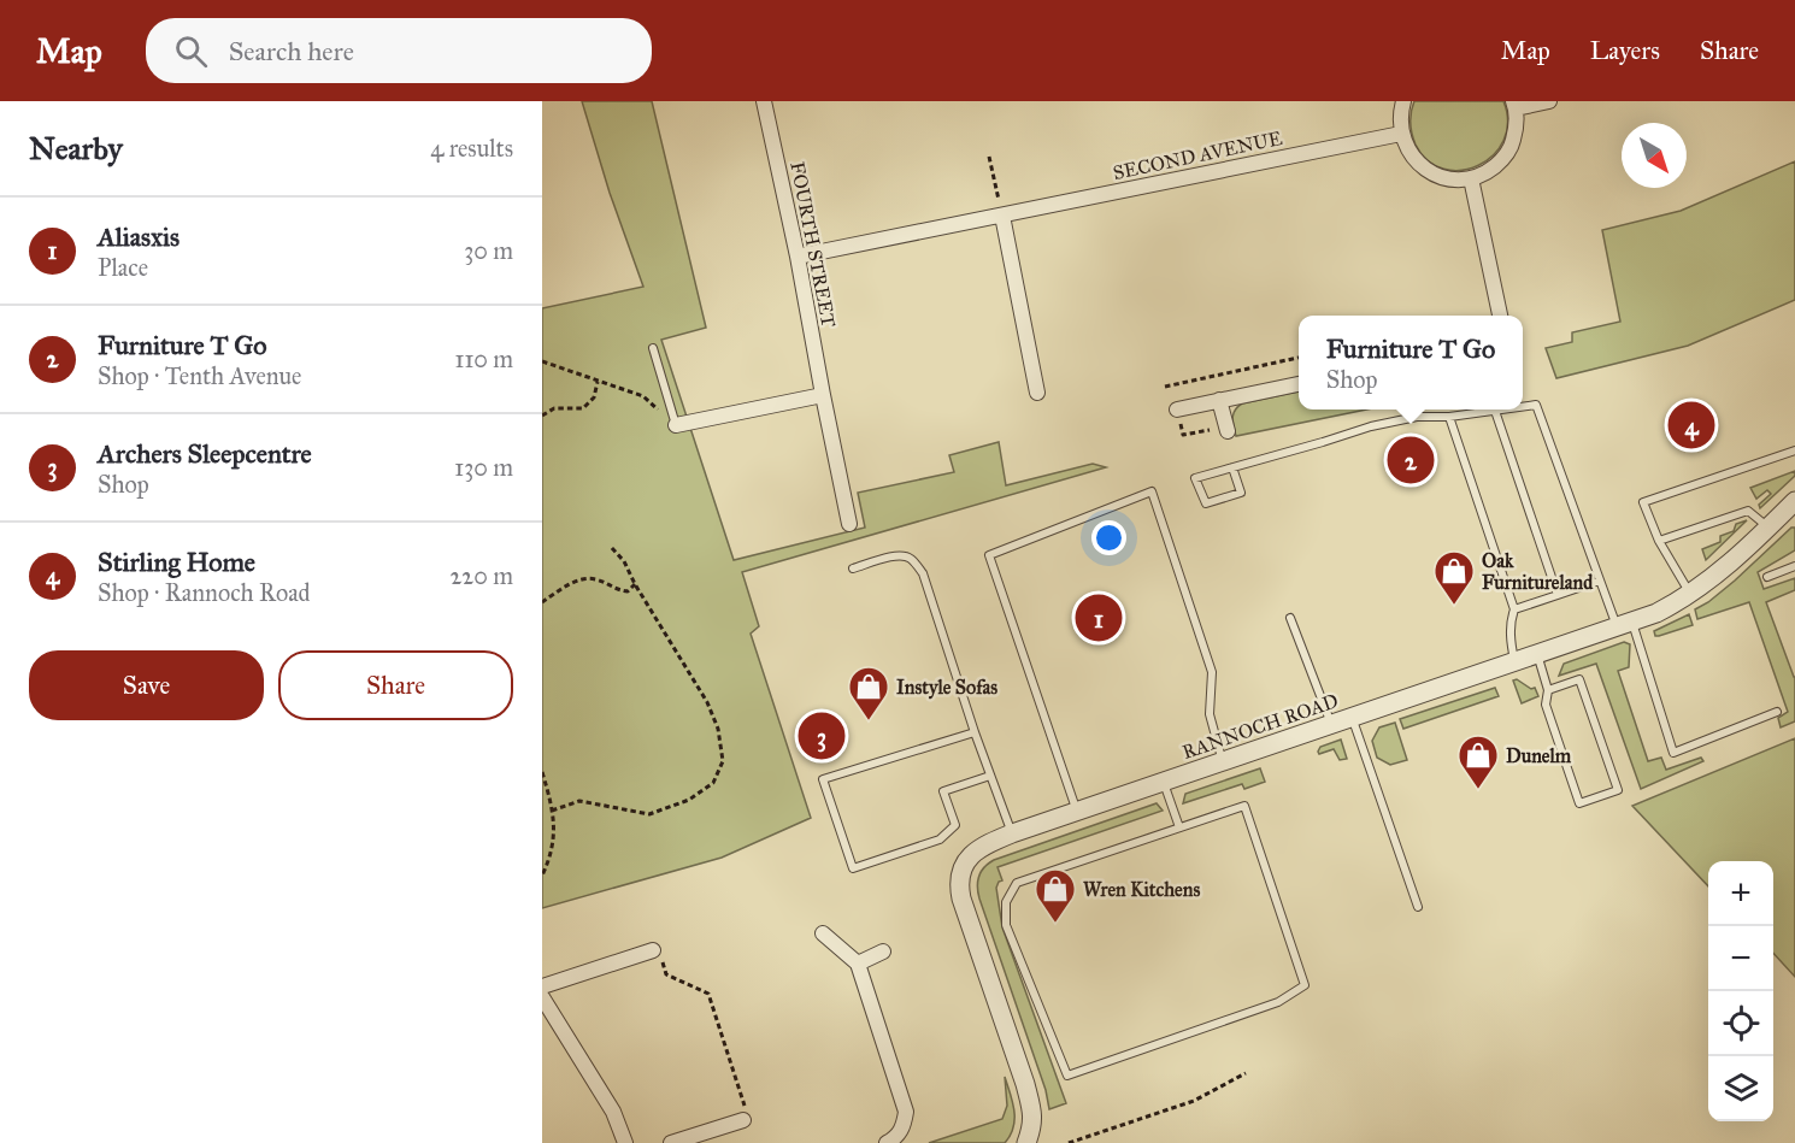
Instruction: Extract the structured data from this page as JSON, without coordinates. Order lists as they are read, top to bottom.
{
  "streets": {
    "street": ["SECOND AVENUE", "FOURTH STREET", "RANNOCH ROAD"]
  },
  "crossings": [
    ["SECOND AVENUE", "FOURTH STREET"]
  ],
  "places": {
    "shop": [
      "Oak Furnitureland",
      "Instyle Sofas",
      "Dunelm",
      "Wren Kitchens"
    ]
  },
  "north": "bottom right",
  "page": {
    "header": "Map",
    "search": "Search here",
    "nav": ["Map", "Layers", "Share"],
    "heading": ["Nearby", "4 results"],
    "list": [
      {
        "mark": "1",
        "name": "Aliasxis",
        "note": "Place",
        "value": "30 m"
      },
      {
        "mark": "2",
        "name": "Furniture T Go",
        "note": "Shop · Tenth Avenue",
        "value": "110 m"
      },
      {
        "mark": "3",
        "name": "Archers Sleepcentre",
        "note": "Shop",
        "value": "130 m"
      },
      {
        "mark": "4",
        "name": "Stirling Home",
        "note": "Shop · Rannoch Road",
        "value": "220 m"
      }
    ],
    "popup": ["Furniture T Go", "Shop"],
    "pins": [
      "4",
      "2",
      "1",
      "3"
    ],
    "buttons": ["Save", "Share"],
    "map_buttons": ["+", "−"]
  }
}
